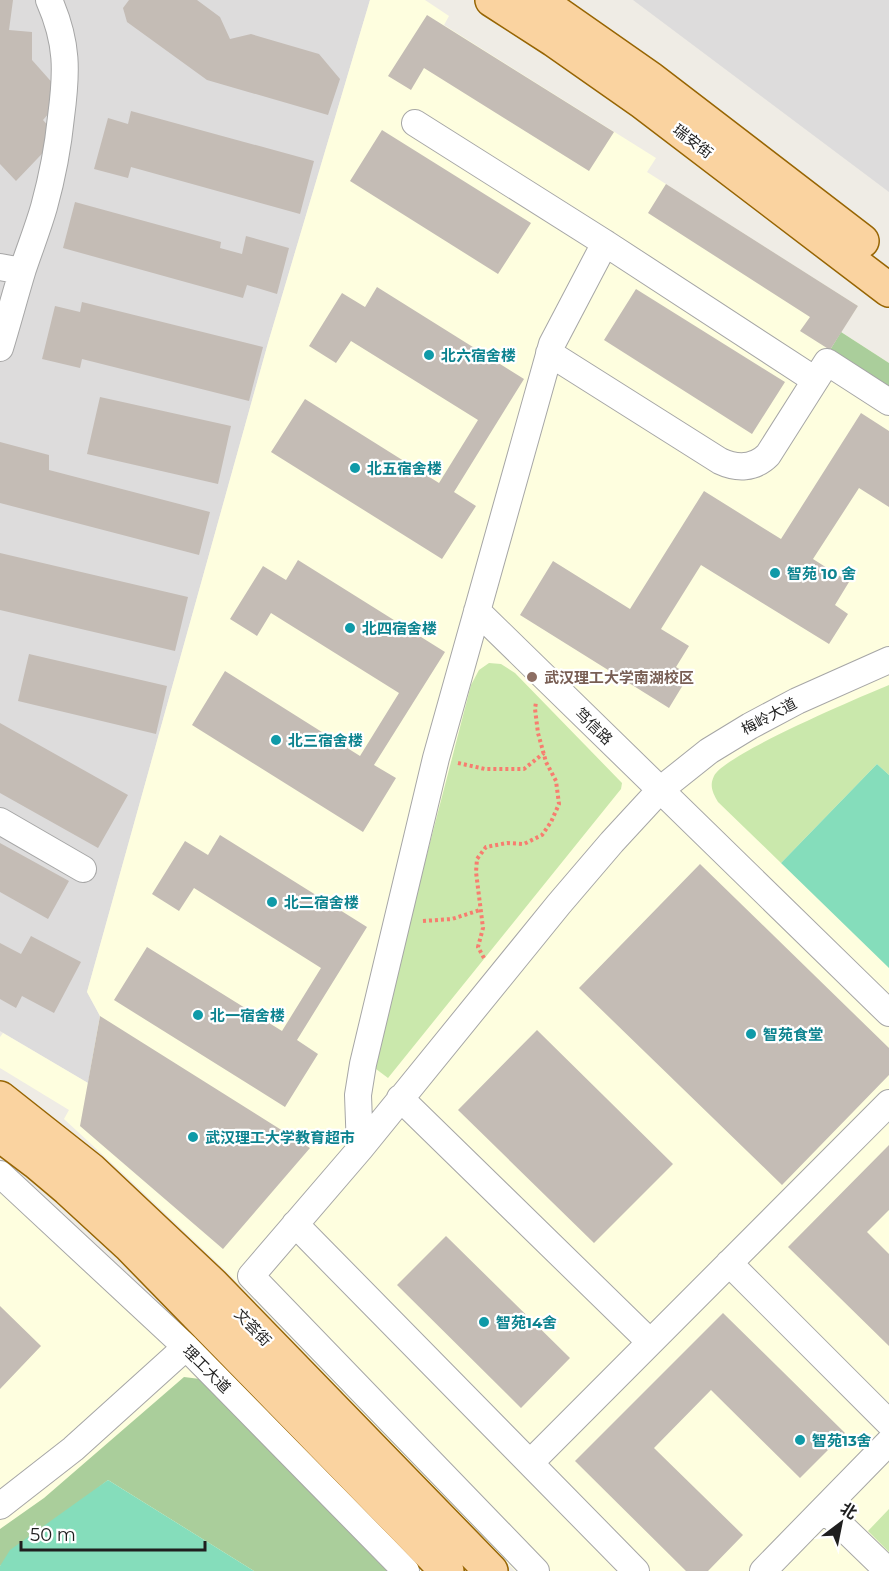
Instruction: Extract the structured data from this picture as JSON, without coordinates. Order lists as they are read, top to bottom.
{
  "streets": {
    "main road": ["瑞安街", "文荟街"],
    "street": ["梅岭大道", "笃信路", "理工大道"]
  },
  "crossings": [
    ["梅岭大道", "笃信路"]
  ],
  "places": [
    "北六宿舍楼",
    "北五宿舍楼",
    "智苑 10 舍",
    "北四宿舍楼",
    "武汉理工大学南湖校区",
    "北三宿舍楼",
    "北二宿舍楼",
    "北一宿舍楼",
    "智苑食堂",
    "武汉理工大学教育超市",
    "智苑14舍",
    "智苑13舍"
  ],
  "scale_bar": "50 m",
  "north": "top right"
}
